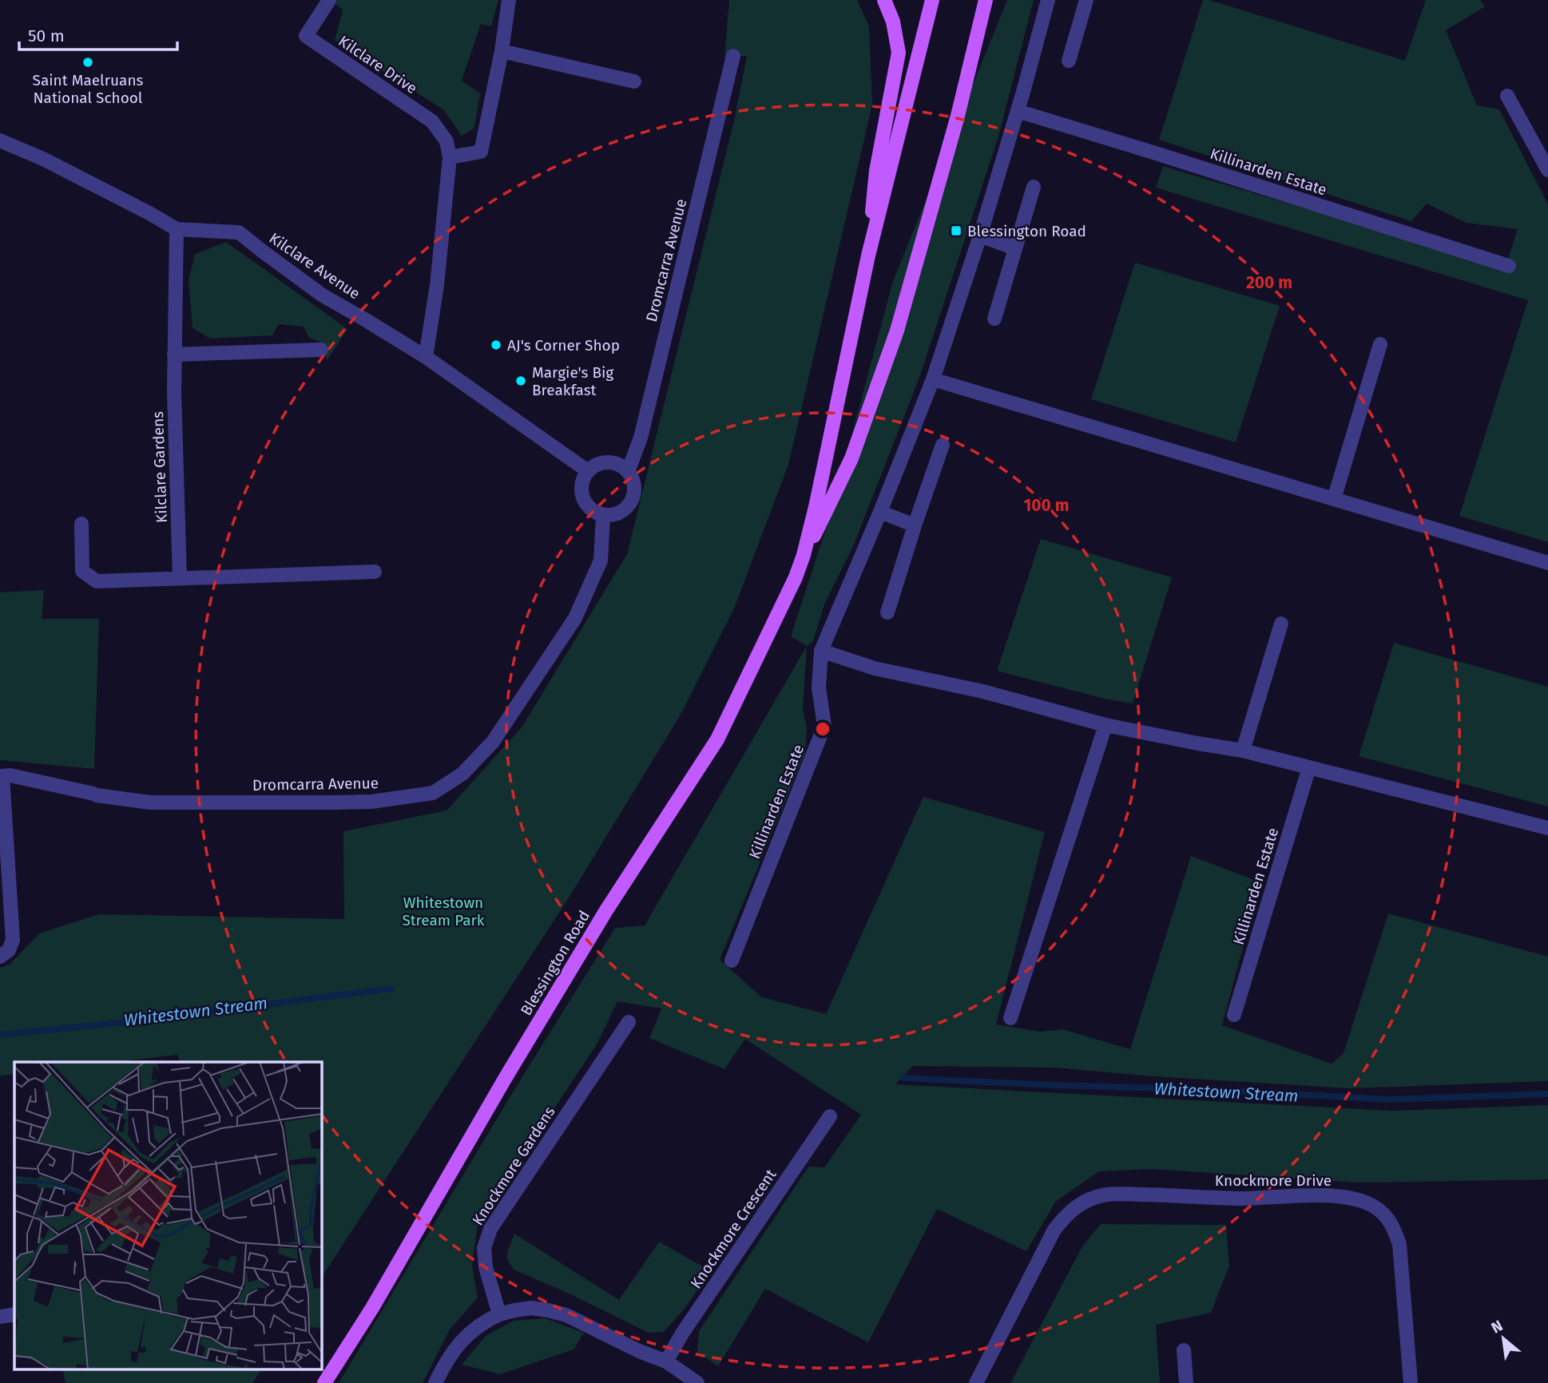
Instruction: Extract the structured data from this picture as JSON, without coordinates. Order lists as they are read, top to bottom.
{
  "streets": {
    "main road": ["Blessington Road"],
    "street": [
      "Kilclare Drive",
      "Killinarden Estate",
      "Dromcarra Avenue",
      "Kilclare Avenue",
      "Kilclare Gardens",
      "Knockmore Gardens",
      "Knockmore Drive",
      "Knockmore Crescent"
    ]
  },
  "crossings": [
    ["Kilclare Drive", "Kilclare Avenue"],
    ["Dromcarra Avenue", "Kilclare Avenue"],
    ["Kilclare Avenue", "Kilclare Gardens"]
  ],
  "water": ["Whitestown Stream"],
  "parks": ["Whitestown Stream Park"],
  "places": {
    "other": ["Saint Maelruans National School", "AJ's Corner Shop", "Margie's Big Breakfast"],
    "transit": ["Blessington Road"]
  },
  "scale_bar": "50 m",
  "north": "top left",
  "rings": ["200 m", "100 m"]
}
